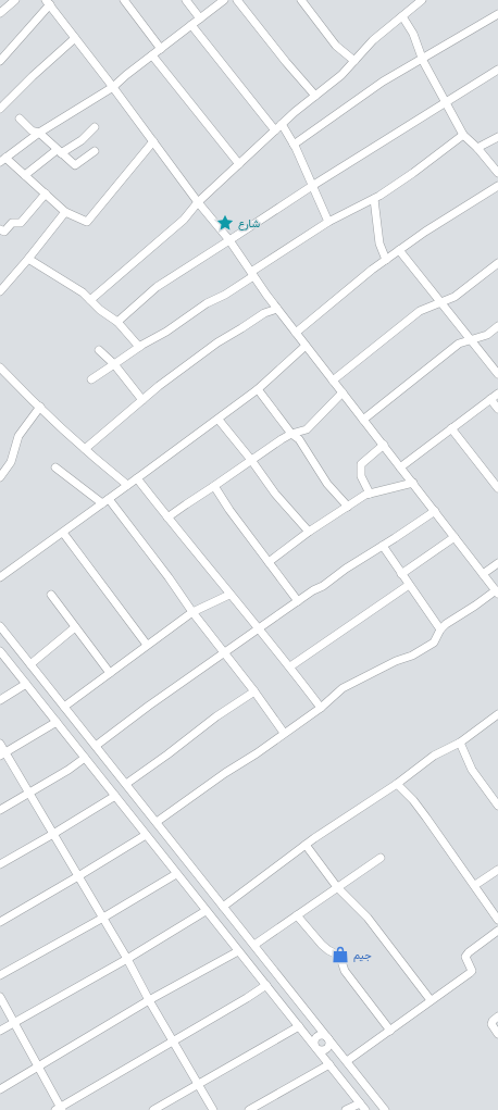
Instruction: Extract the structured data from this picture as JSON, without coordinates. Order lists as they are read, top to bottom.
{
  "places": {
    "place": ["شارع"],
    "shop": ["جيم"]
  }
}
